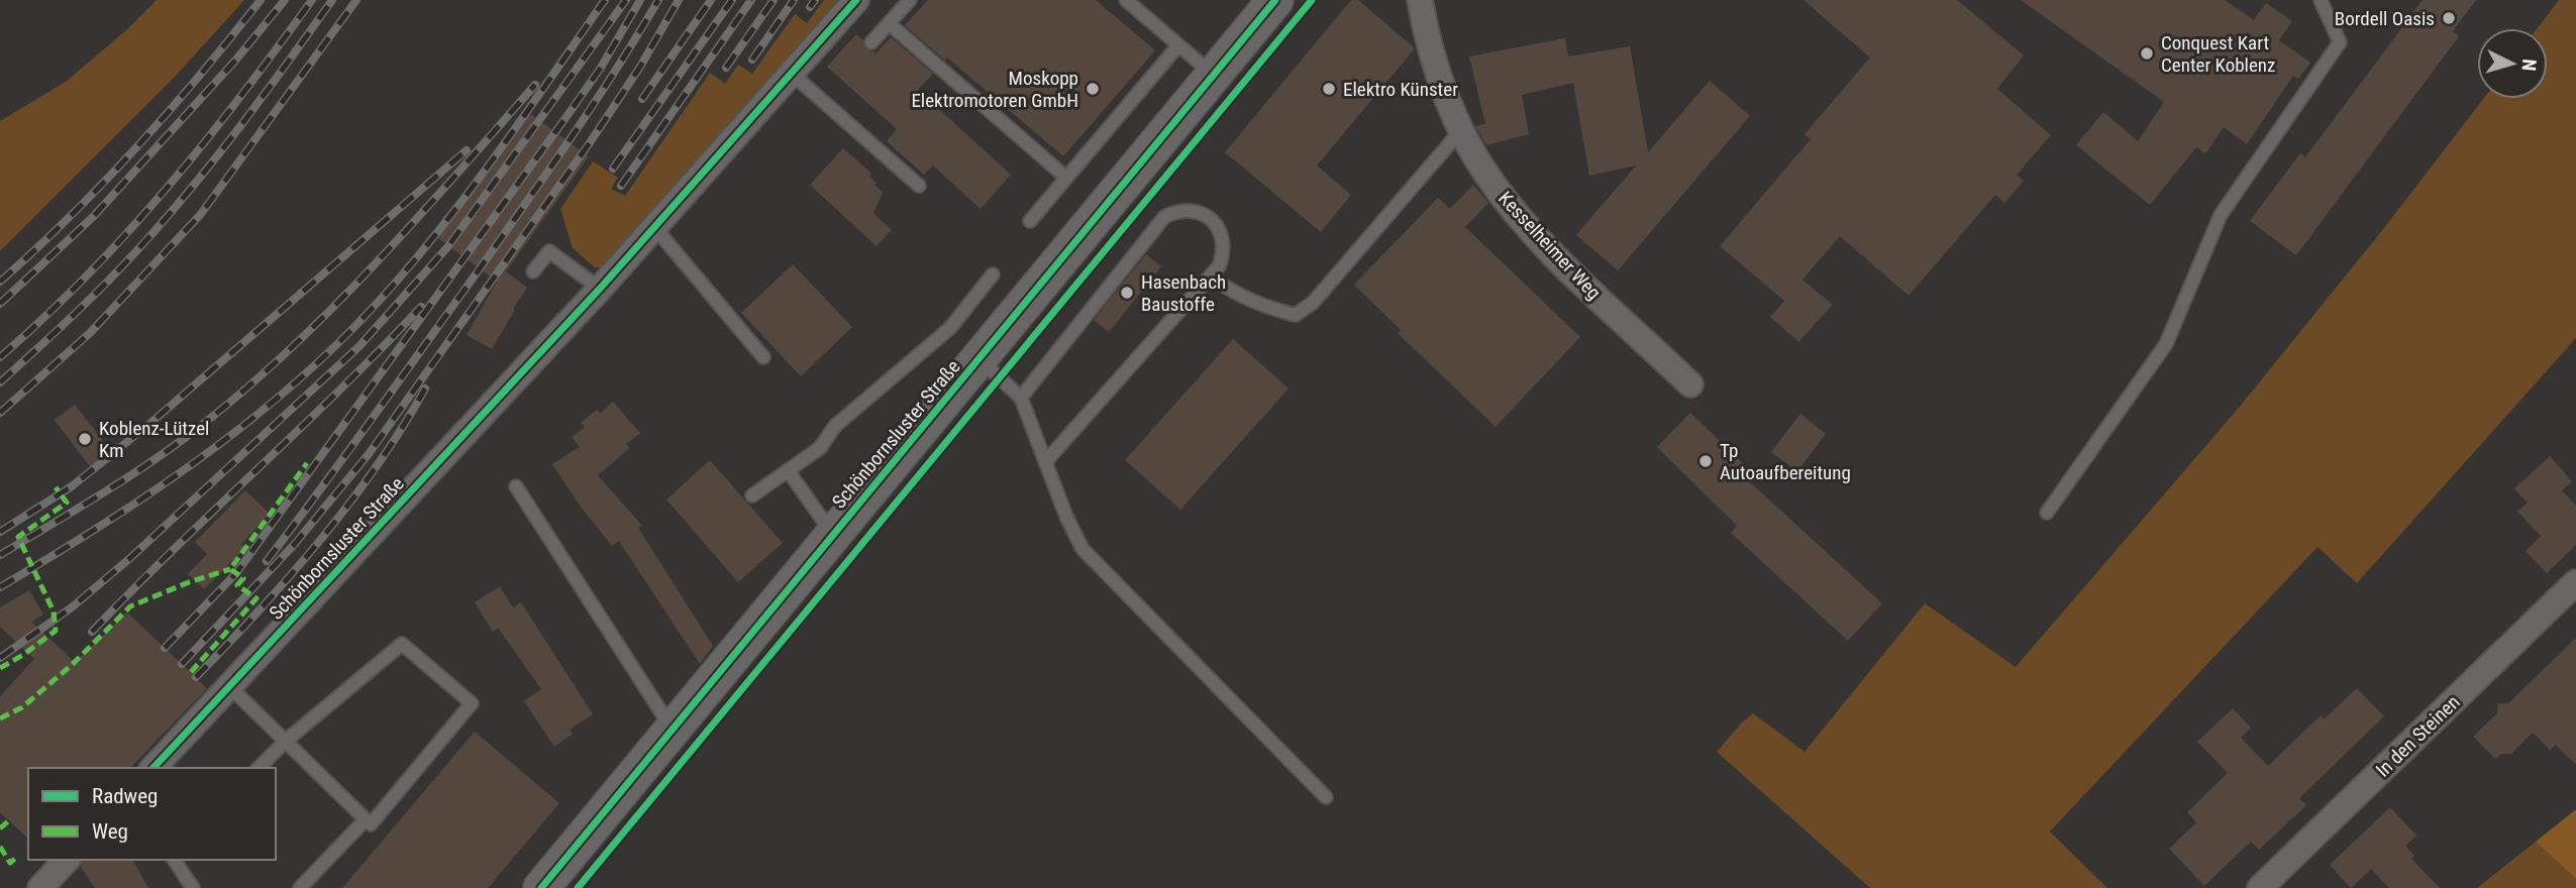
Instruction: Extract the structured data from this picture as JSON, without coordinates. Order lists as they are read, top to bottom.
{
  "streets": {
    "street": ["Kesselheimer Weg", "Schönbornsluster Straße", "In den Steinen"]
  },
  "places": [
    "Bordell Oasis",
    "Conquest Kart Center Koblenz",
    "Moskopp Elektromotoren GmbH",
    "Elektro Künster",
    "Hasenbach Baustoffe",
    "Koblenz-Lützel Km",
    "Tp Autoaufbereitung"
  ],
  "legend": ["Radweg", "Weg"],
  "north": "right"
}
